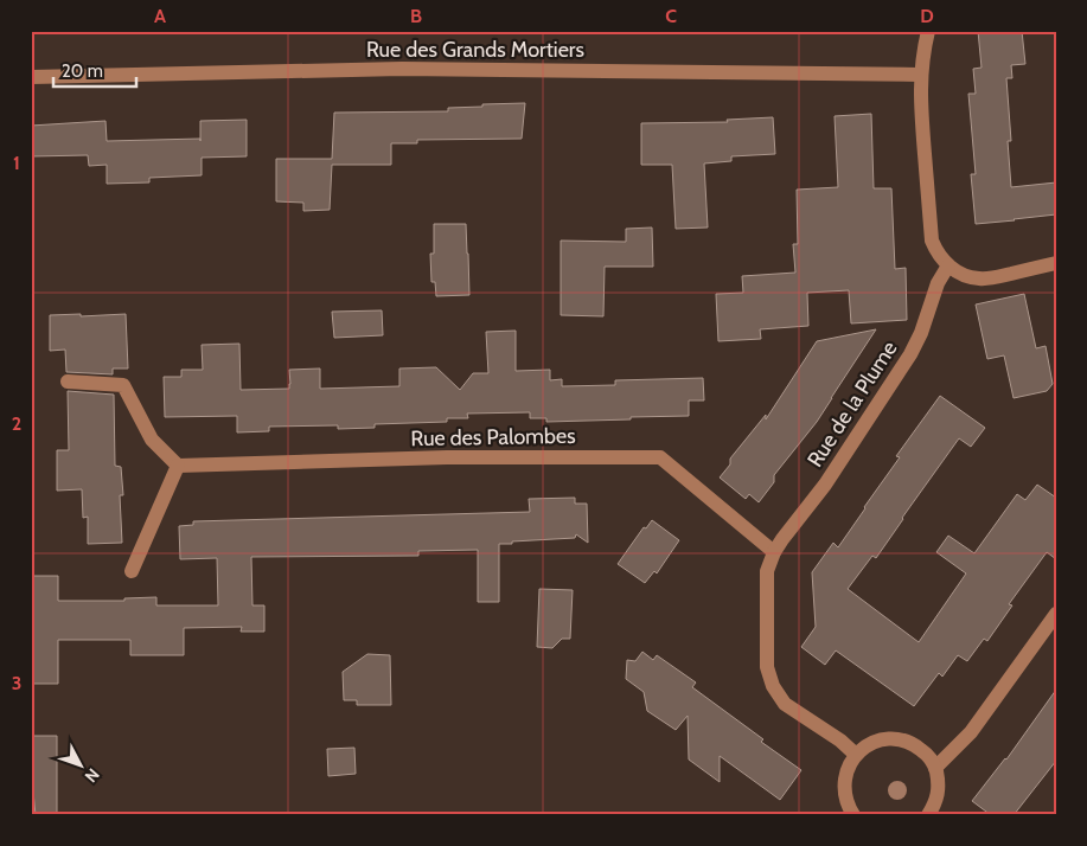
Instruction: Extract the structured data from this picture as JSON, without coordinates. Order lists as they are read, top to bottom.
{
  "streets": {
    "street": ["Rue des Grands Mortiers", "Rue de la Plume", "Rue des Palombes"]
  },
  "crossings": [
    ["Rue de la Plume", "Rue des Palombes"]
  ],
  "scale_bar": "20 m",
  "north": "bottom right",
  "grid": {
    "columns": [
      "A",
      "B",
      "C",
      "D"
    ],
    "rows": ["1", "2", "3"]
  }
}
